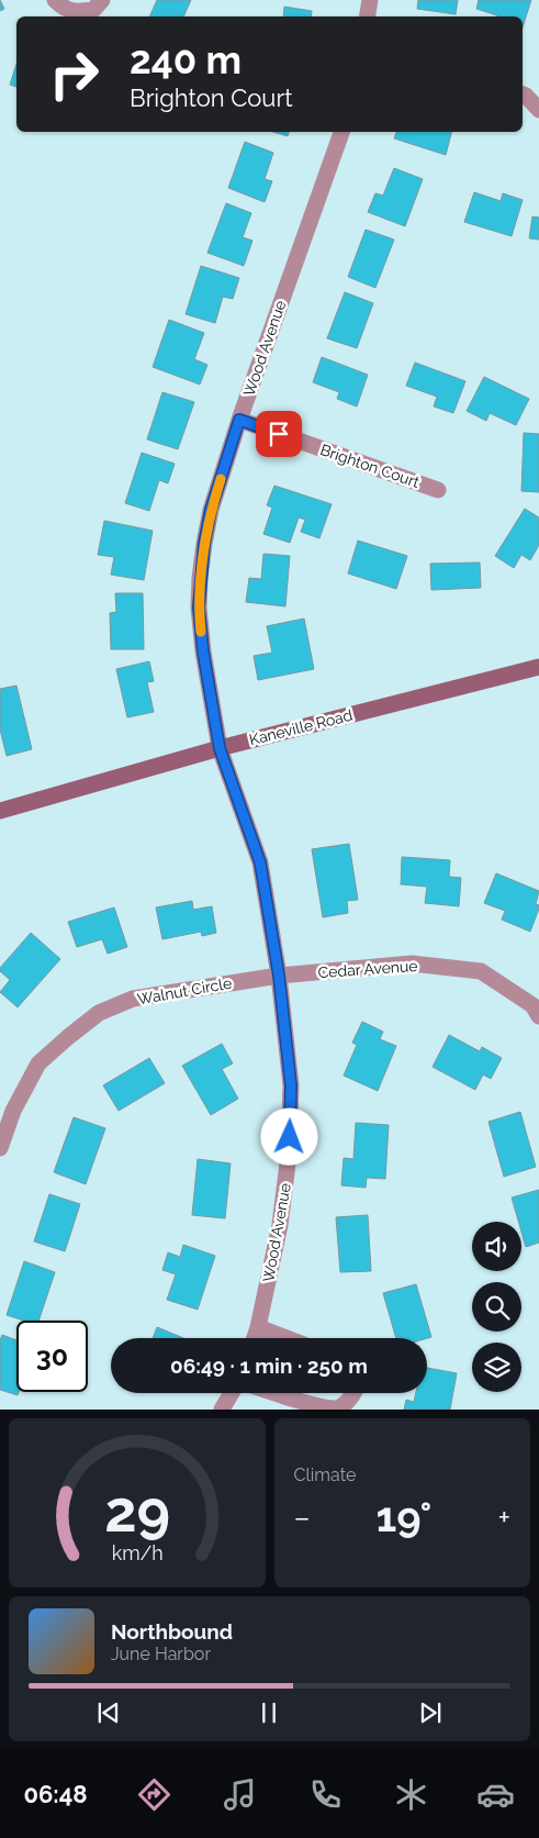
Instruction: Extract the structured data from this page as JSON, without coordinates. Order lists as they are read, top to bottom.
{
  "streets": {
    "main road": ["Kaneville Road"],
    "street": [
      "Wood Avenue",
      "Brighton Court",
      "Cedar Avenue",
      "Walnut Circle"
    ]
  },
  "crossings": [
    ["Wood Avenue", "Brighton Court"],
    ["Wood Avenue", "Kaneville Road"],
    ["Wood Avenue", "Cedar Avenue"],
    ["Wood Avenue", "Walnut Circle"],
    ["Cedar Avenue", "Walnut Circle"]
  ],
  "page": {
    "turn": ["240 m", "Brighton Court"],
    "limit": "30",
    "trip": "06:49 · 1 min · 250 m",
    "tile": "Climate",
    "heat": ["−", "19°", "+"],
    "song": ["Northbound", "June Harbor"],
    "tabs": "06:48",
    "gauge": ["29", "km/h"]
  }
}
